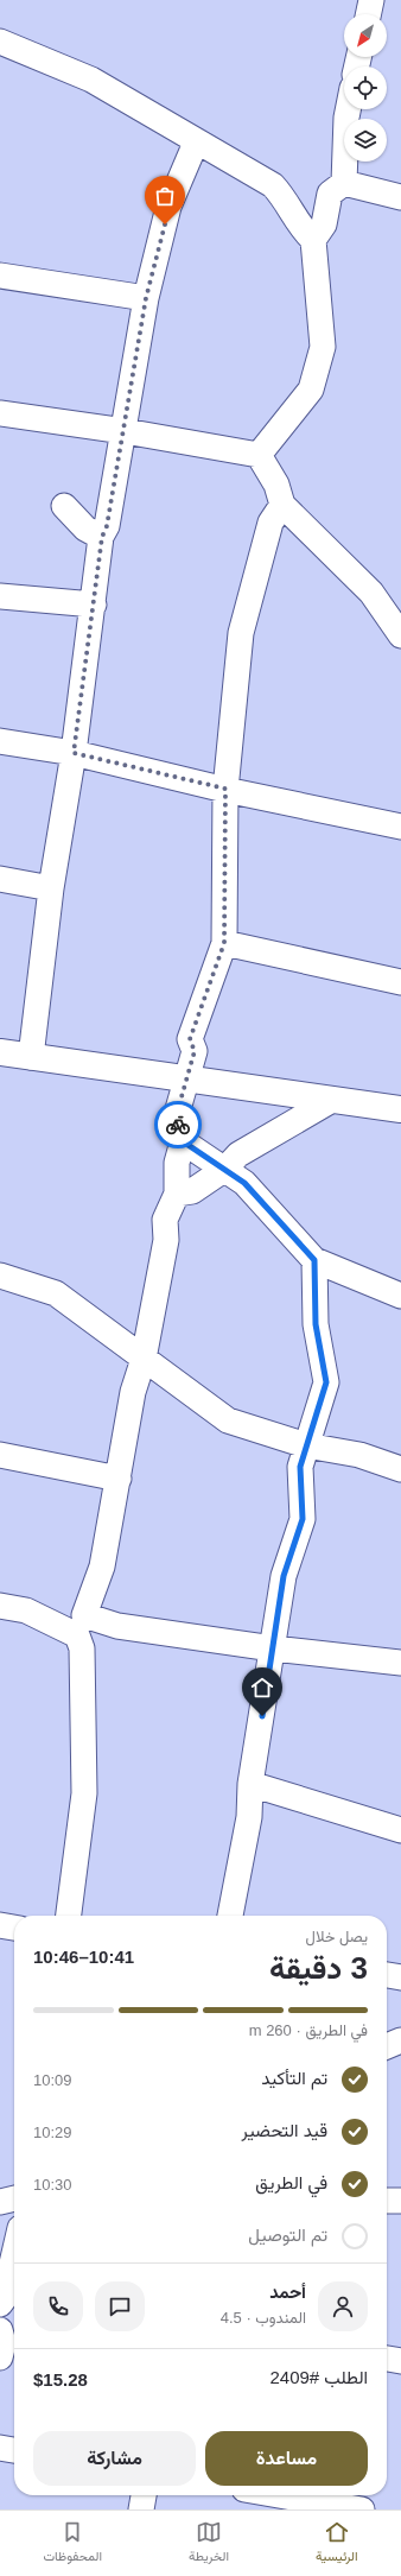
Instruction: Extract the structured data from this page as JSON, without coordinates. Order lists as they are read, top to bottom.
{
  "north": "bottom left",
  "page": {
    "heading": ["3 دقيقة", "يصل خلال", "10:41–10:46"],
    "panel": [
      "أحمد",
      "المندوب · 4.5",
      "الطلب #2409",
      "$15.28"
    ],
    "bar": "في الطريق · 260 m",
    "list": [
      ["تم التأكيد", "10:09"],
      ["قيد التحضير", "10:29"],
      ["في الطريق", "10:30"],
      "تم التوصيل"
    ],
    "buttons": ["مساعدة", "مشاركة"],
    "tabs": ["الرئيسية", "الخريطة", "المحفوظات"]
  }
}
